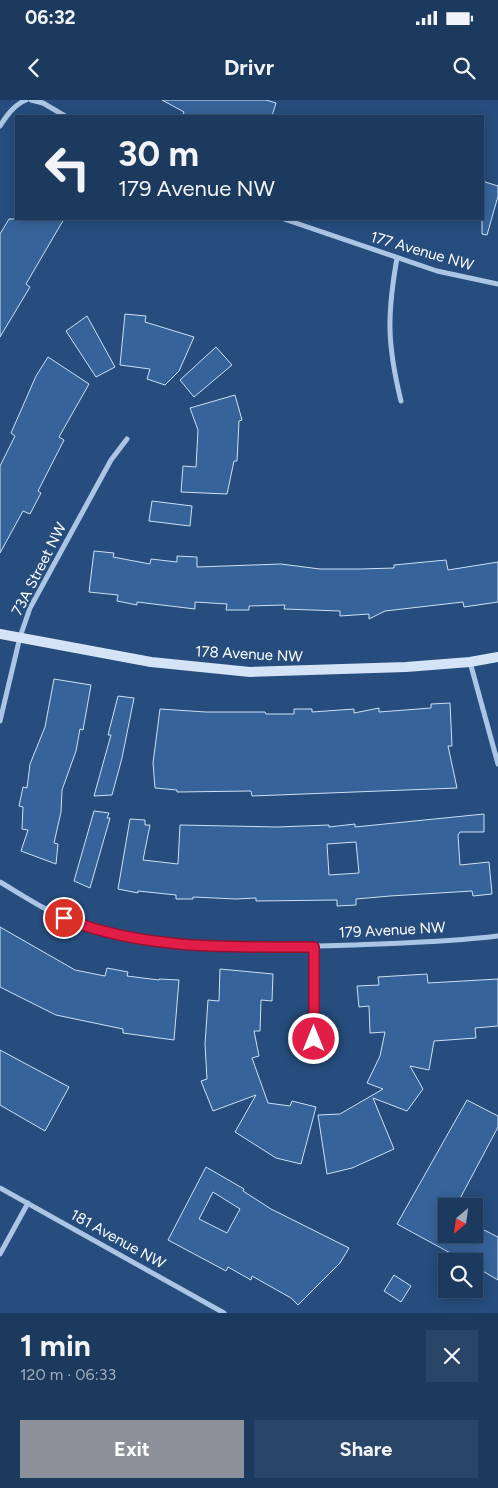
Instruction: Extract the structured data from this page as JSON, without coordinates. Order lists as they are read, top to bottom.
{
  "streets": {
    "street": [
      "177 Avenue NW",
      "73A Street NW",
      "178 Avenue NW",
      "179 Avenue NW",
      "181 Avenue NW"
    ]
  },
  "crossings": [
    ["73A Street NW", "178 Avenue NW"]
  ],
  "north": "bottom left",
  "page": {
    "status": "06:32",
    "header": "Drivr",
    "turn": ["30 m", "179 Avenue NW"],
    "heading": ["1 min", "120 m · 06:33"],
    "buttons": ["Exit", "Share"]
  }
}
